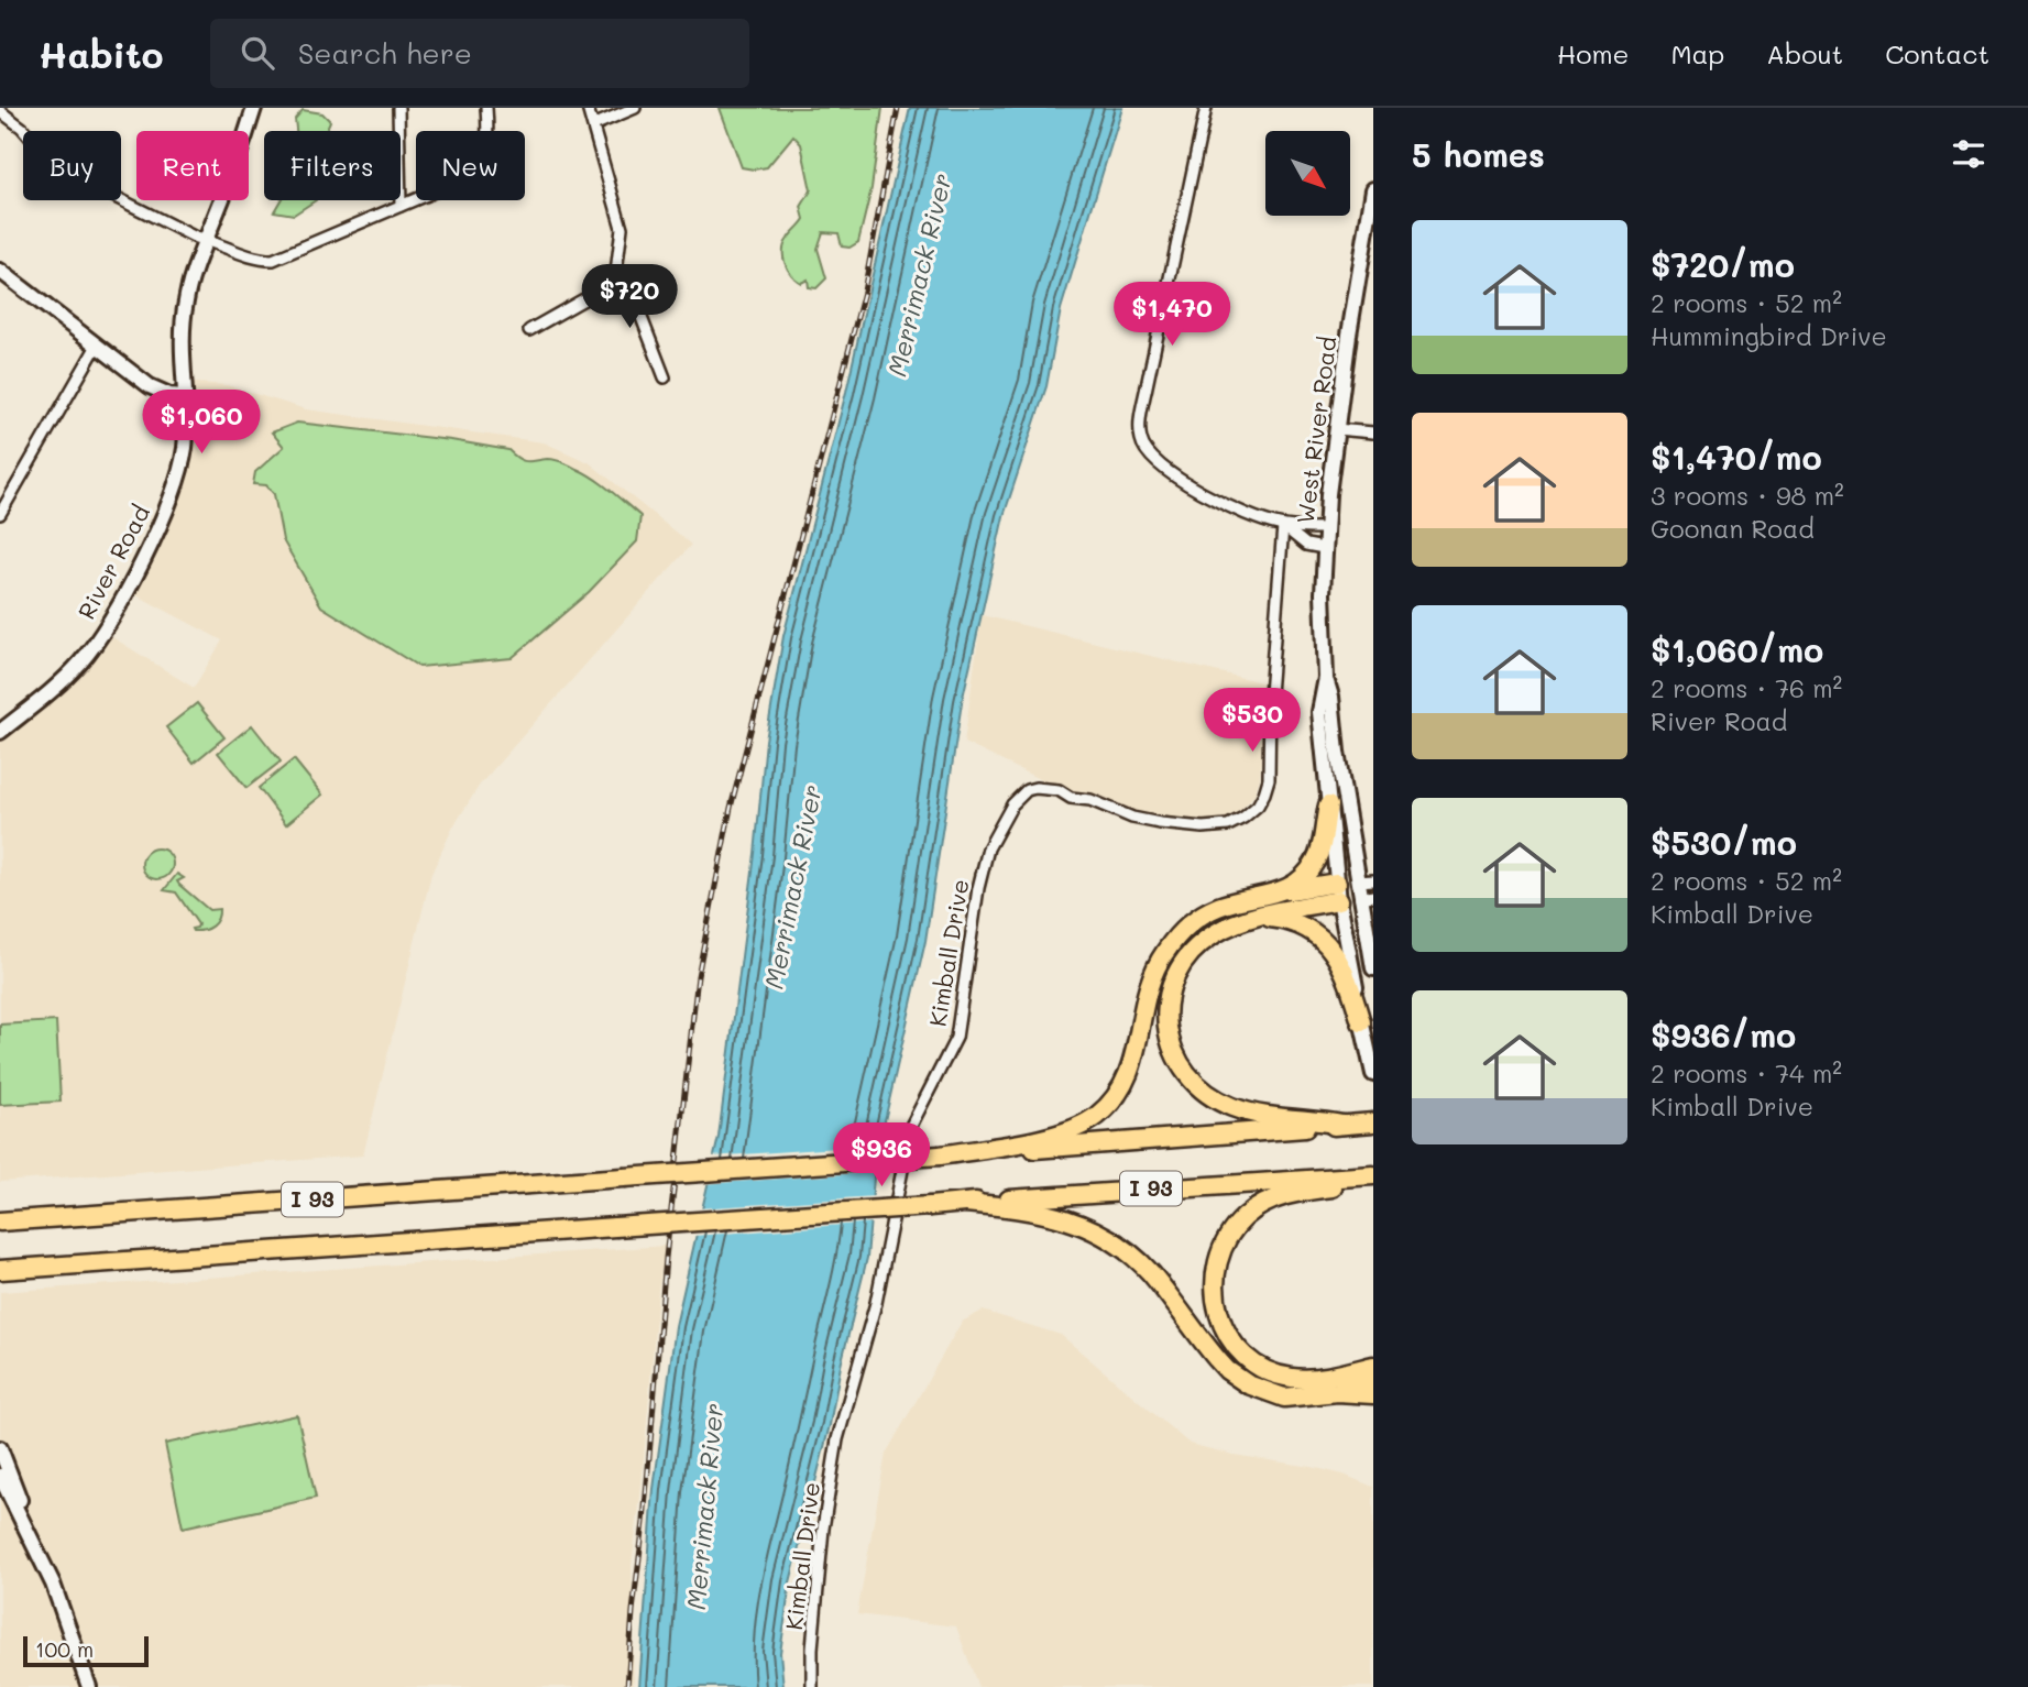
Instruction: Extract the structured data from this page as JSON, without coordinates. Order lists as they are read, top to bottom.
{
  "streets": {
    "highway": ["I 93"],
    "street": ["West River Road", "River Road", "Kimball Drive"]
  },
  "water": ["Merrimack River"],
  "scale_bar": "100 m",
  "north": "bottom right",
  "page": {
    "header": "Habito",
    "search": "Search here",
    "nav": [
      "Home",
      "Map",
      "About",
      "Contact"
    ],
    "heading": "5 homes",
    "chip": [
      "Buy",
      "Rent",
      "Filters",
      "New"
    ],
    "list": [
      {
        "name": "$720/mo",
        "note": "2 rooms · 52 m² · Hummingbird Drive"
      },
      {
        "name": "$1,470/mo",
        "note": "3 rooms · 98 m² · Goonan Road"
      },
      {
        "name": "$1,060/mo",
        "note": "2 rooms · 76 m² · River Road"
      },
      {
        "name": "$530/mo",
        "note": "2 rooms · 52 m² · Kimball Drive"
      },
      {
        "name": "$936/mo",
        "note": "2 rooms · 74 m² · Kimball Drive"
      }
    ],
    "price": [
      "$720",
      "$1,470",
      "$1,060",
      "$530",
      "$936"
    ],
    "scale": "100 m"
  }
}
